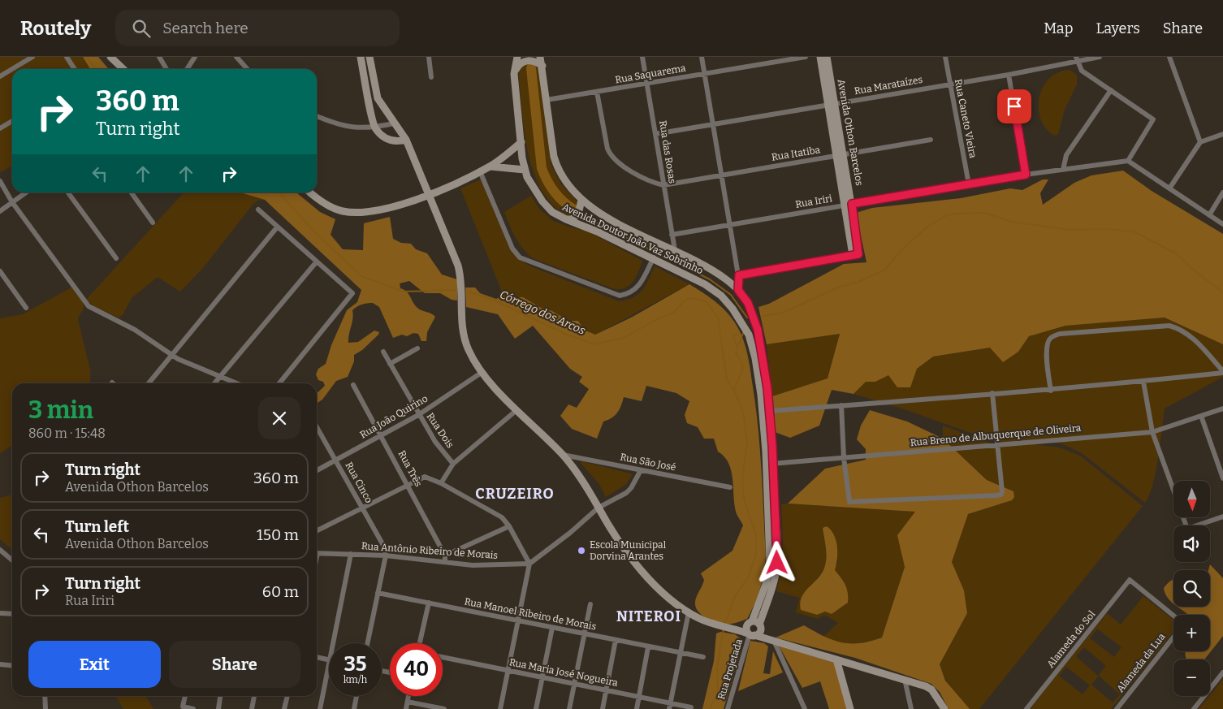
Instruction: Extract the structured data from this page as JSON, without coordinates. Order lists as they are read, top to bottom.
{
  "streets": {
    "street": [
      "Rua Saquarema",
      "Rua Marataízes",
      "Rua Caneto Vieira",
      "Avenida Othon Barcelos",
      "Rua das Rosas",
      "Rua Itatiba",
      "Rua Iriri",
      "Avenida Doutor João Vaz Sobrinho",
      "Rua João Quirino",
      "Rua Dois",
      "Rua Breno de Albuquerque de Oliveira",
      "Rua São José",
      "Rua Três",
      "Rua Cinco",
      "Rua Antônio Ribeiro de Morais",
      "Rua Manoel Ribeiro de Morais",
      "Alameda do Sol",
      "Alameda da Lua",
      "Rua Projetada",
      "Rua Maria José Nogueira"
    ]
  },
  "crossings": [
    ["Rua Saquarema", "Rua das Rosas"],
    ["Rua Saquarema", "Avenida Doutor João Vaz Sobrinho"],
    ["Rua Marataízes", "Rua Caneto Vieira"],
    ["Rua Marataízes", "Avenida Othon Barcelos"],
    ["Rua Marataízes", "Rua das Rosas"],
    ["Rua Caneto Vieira", "Rua Iriri"],
    ["Avenida Othon Barcelos", "Rua Itatiba"],
    ["Avenida Othon Barcelos", "Rua Iriri"],
    ["Rua das Rosas", "Rua Itatiba"],
    ["Rua das Rosas", "Rua Iriri"],
    ["Rua das Rosas", "Avenida Doutor João Vaz Sobrinho"],
    ["Avenida Doutor João Vaz Sobrinho", "Rua Breno de Albuquerque de Oliveira"],
    ["Avenida Doutor João Vaz Sobrinho", "Rua Projetada"],
    ["Rua João Quirino", "Rua Dois"],
    ["Rua João Quirino", "Rua Três"],
    ["Rua João Quirino", "Rua Cinco"],
    ["Rua Três", "Rua Antônio Ribeiro de Morais"],
    ["Rua Cinco", "Rua Antônio Ribeiro de Morais"]
  ],
  "districts": ["CRUZEIRO", "NITEROI"],
  "water": ["Córrego dos Arcos"],
  "places": ["Escola Municipal Dorvina Arantes"],
  "north": "bottom",
  "page": {
    "header": "Routely",
    "search": "Search here",
    "nav": ["Map", "Layers", "Share"],
    "turn": ["360 m", "Turn right"],
    "heading": ["3 min", "860 m · 15:48"],
    "list": [
      {
        "name": "Turn right",
        "note": "Avenida Othon Barcelos",
        "value": "360 m"
      },
      {
        "name": "Turn left",
        "note": "Avenida Othon Barcelos",
        "value": "150 m"
      },
      {
        "name": "Turn right",
        "note": "Rua Iriri",
        "value": "60 m"
      }
    ],
    "map_buttons": ["+", "−"],
    "buttons": ["Exit", "Share"],
    "speed": "35 km/h",
    "limit": "40"
  }
}
